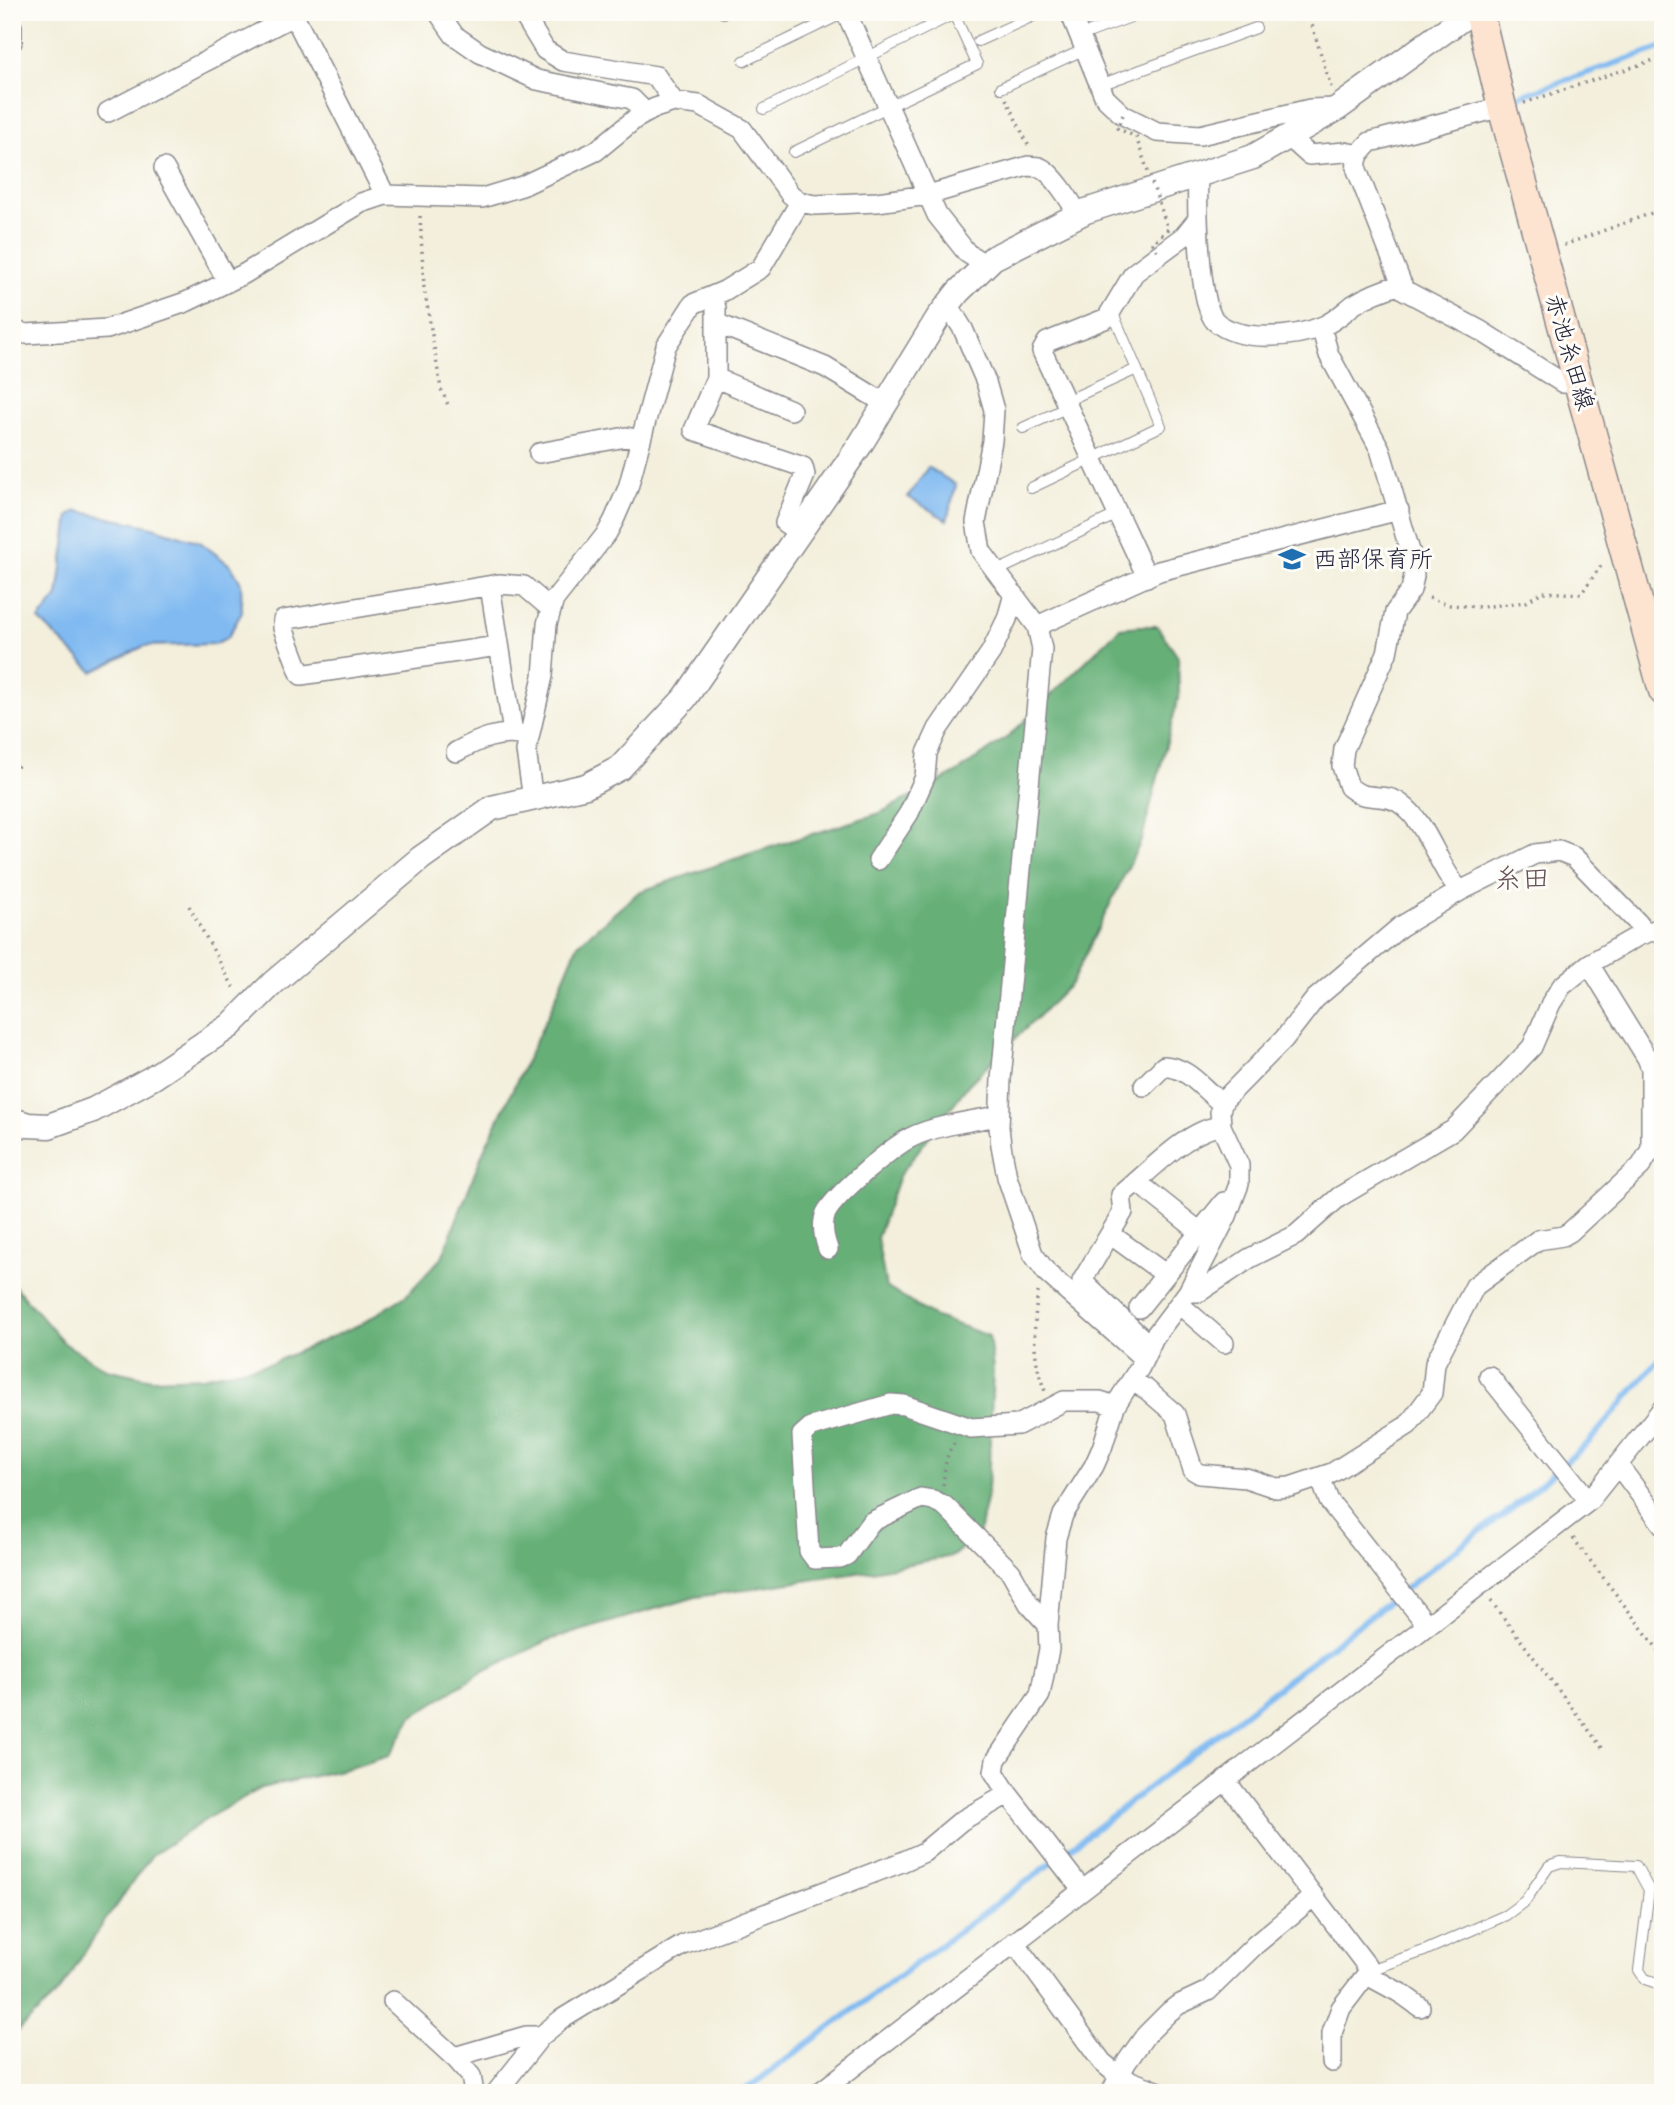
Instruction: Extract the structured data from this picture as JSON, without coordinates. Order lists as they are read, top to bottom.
{
  "streets": {
    "main road": ["赤池糸田線"]
  },
  "districts": ["糸田"],
  "places": {
    "school or university": ["西部保育所"]
  }
}
